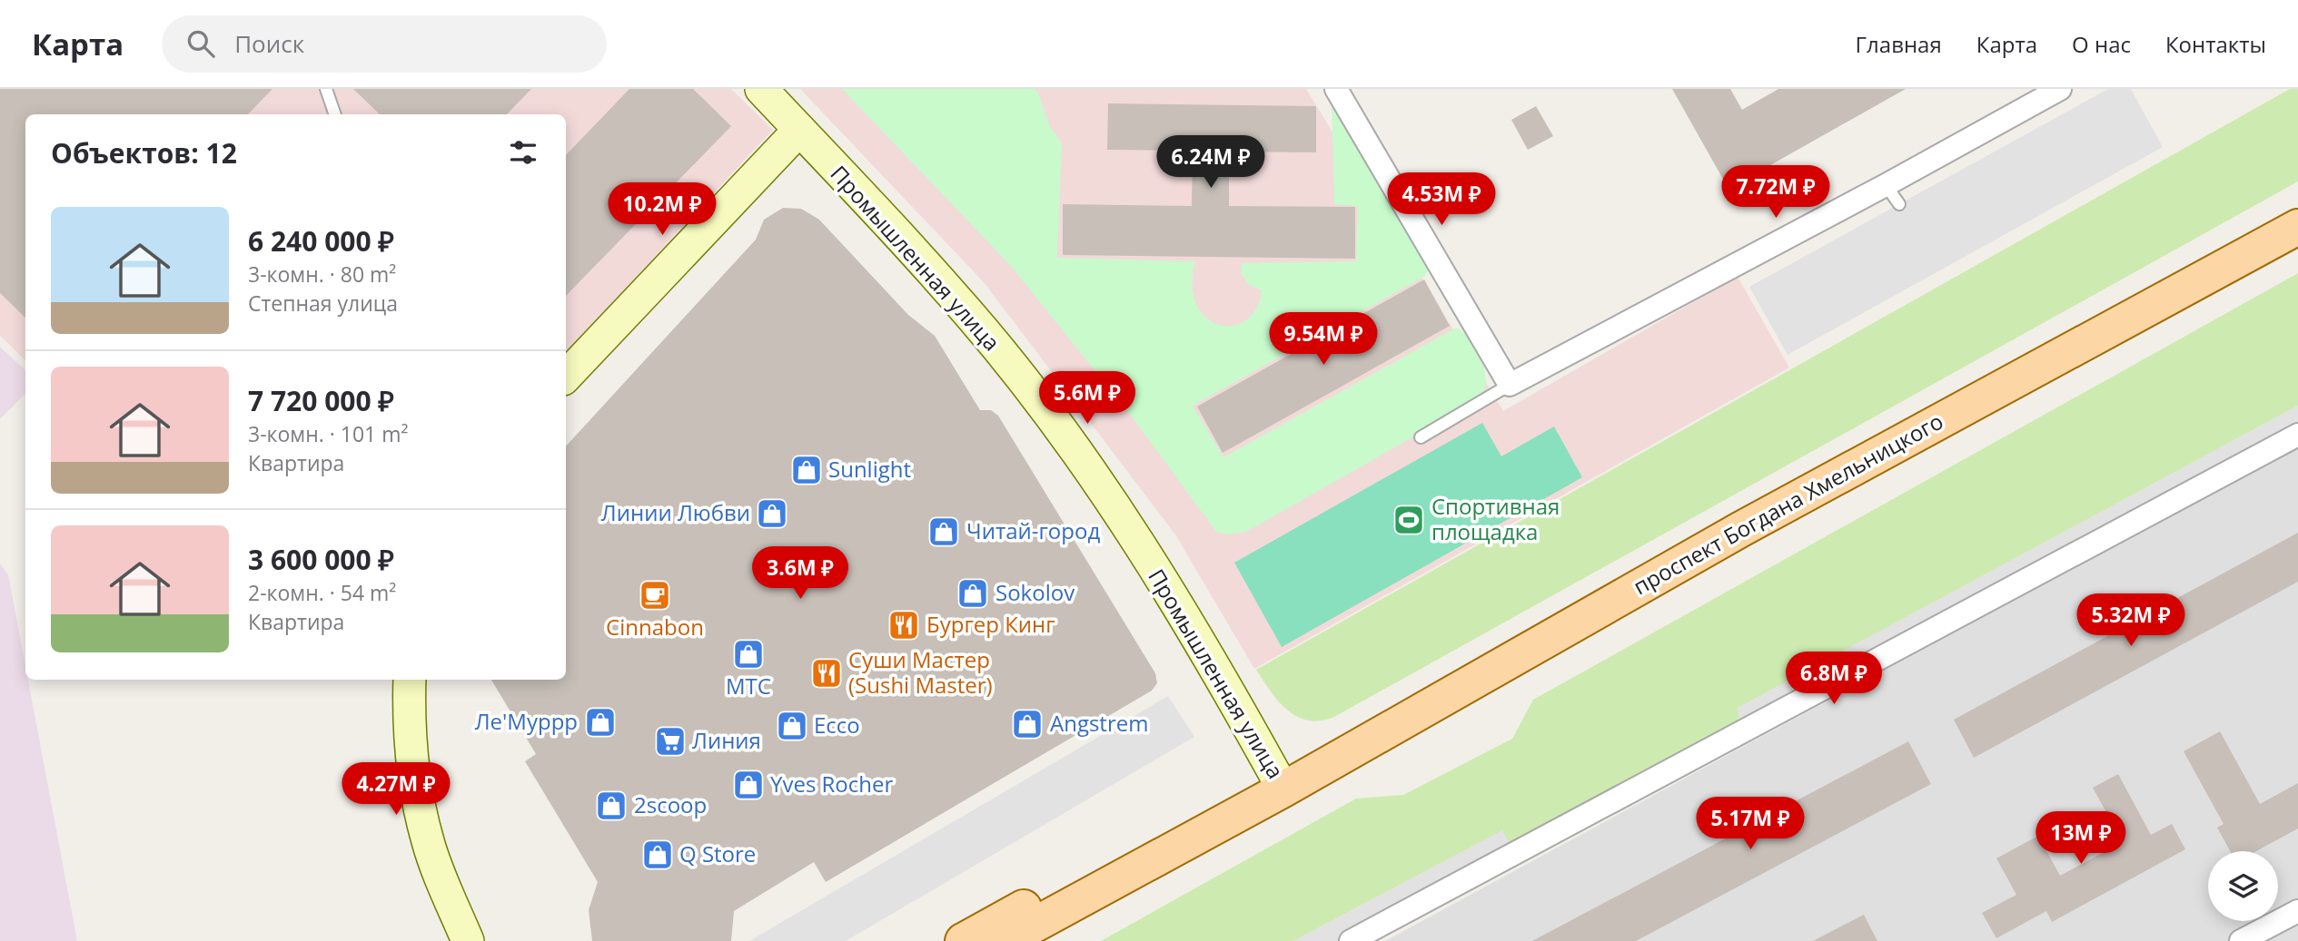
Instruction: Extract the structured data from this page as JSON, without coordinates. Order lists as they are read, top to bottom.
{
  "streets": {
    "main road": ["проспект Богдана Хмельницкого"],
    "street": ["Промышленная улица"]
  },
  "crossings": [
    ["Промышленная улица", "проспект Богдана Хмельницкого"]
  ],
  "places": {
    "shop": [
      "Sunlight",
      "Линии Любви",
      "Читай-город",
      "Sokolov",
      "МТС",
      "Ле'Муррр",
      "Angstrem",
      "Ecco",
      "Yves Rocher",
      "2scoop",
      "Q Store"
    ],
    "sports": ["Спортивная площадка"],
    "cafe": ["Cinnabon"],
    "restaurant": ["Бургер Кинг", "Суши Мастер (Sushi Master)"],
    "supermarket": ["Линия"]
  },
  "page": {
    "header": "Карта",
    "search": "Поиск",
    "nav": [
      "Главная",
      "Карта",
      "О нас",
      "Контакты"
    ],
    "heading": "Объектов: 12",
    "price": [
      "6.24M ₽",
      "7.72M ₽",
      "4.53M ₽",
      "10.2M ₽",
      "9.54M ₽",
      "5.6M ₽",
      "3.6M ₽",
      "5.32M ₽",
      "6.8M ₽",
      "4.27M ₽",
      "5.17M ₽",
      "13M ₽"
    ],
    "list": [
      {
        "name": "6 240 000 ₽",
        "note": "3-комн. · 80 m² · Степная улица"
      },
      {
        "name": "7 720 000 ₽",
        "note": "3-комн. · 101 m² · Квартира"
      },
      {
        "name": "3 600 000 ₽",
        "note": "2-комн. · 54 m² · Квартира"
      }
    ]
  }
}
